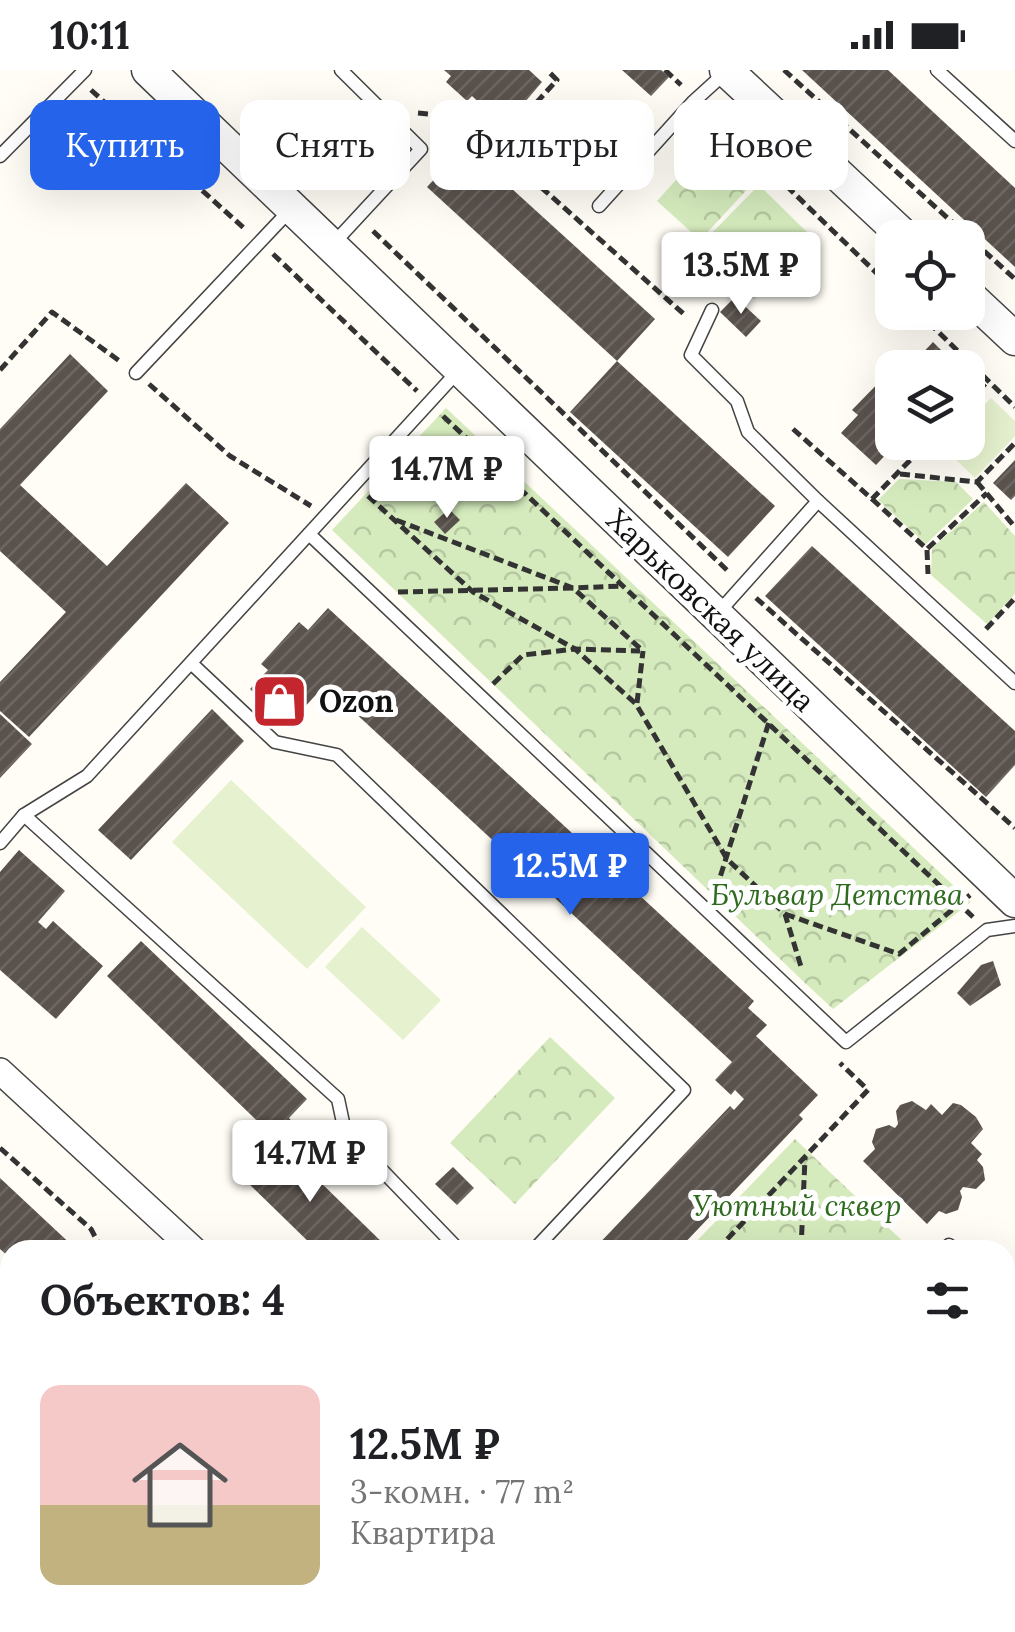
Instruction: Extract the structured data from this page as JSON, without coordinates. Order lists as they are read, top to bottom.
{
  "streets": {
    "street": ["Харьковская улица"]
  },
  "parks": ["Бульвар Детства", "Уютный сквер"],
  "places": {
    "shop": ["Ozon"]
  },
  "page": {
    "status": "10:11",
    "chip": [
      "Купить",
      "Снять",
      "Фильтры",
      "Новое"
    ],
    "price": [
      "13.5M ₽",
      "14.7M ₽",
      "12.5M ₽",
      "14.7M ₽"
    ],
    "heading": "Объектов: 4",
    "list": [
      {
        "name": "12.5M ₽",
        "note": "3-комн. · 77 m² · Квартира"
      }
    ]
  }
}
